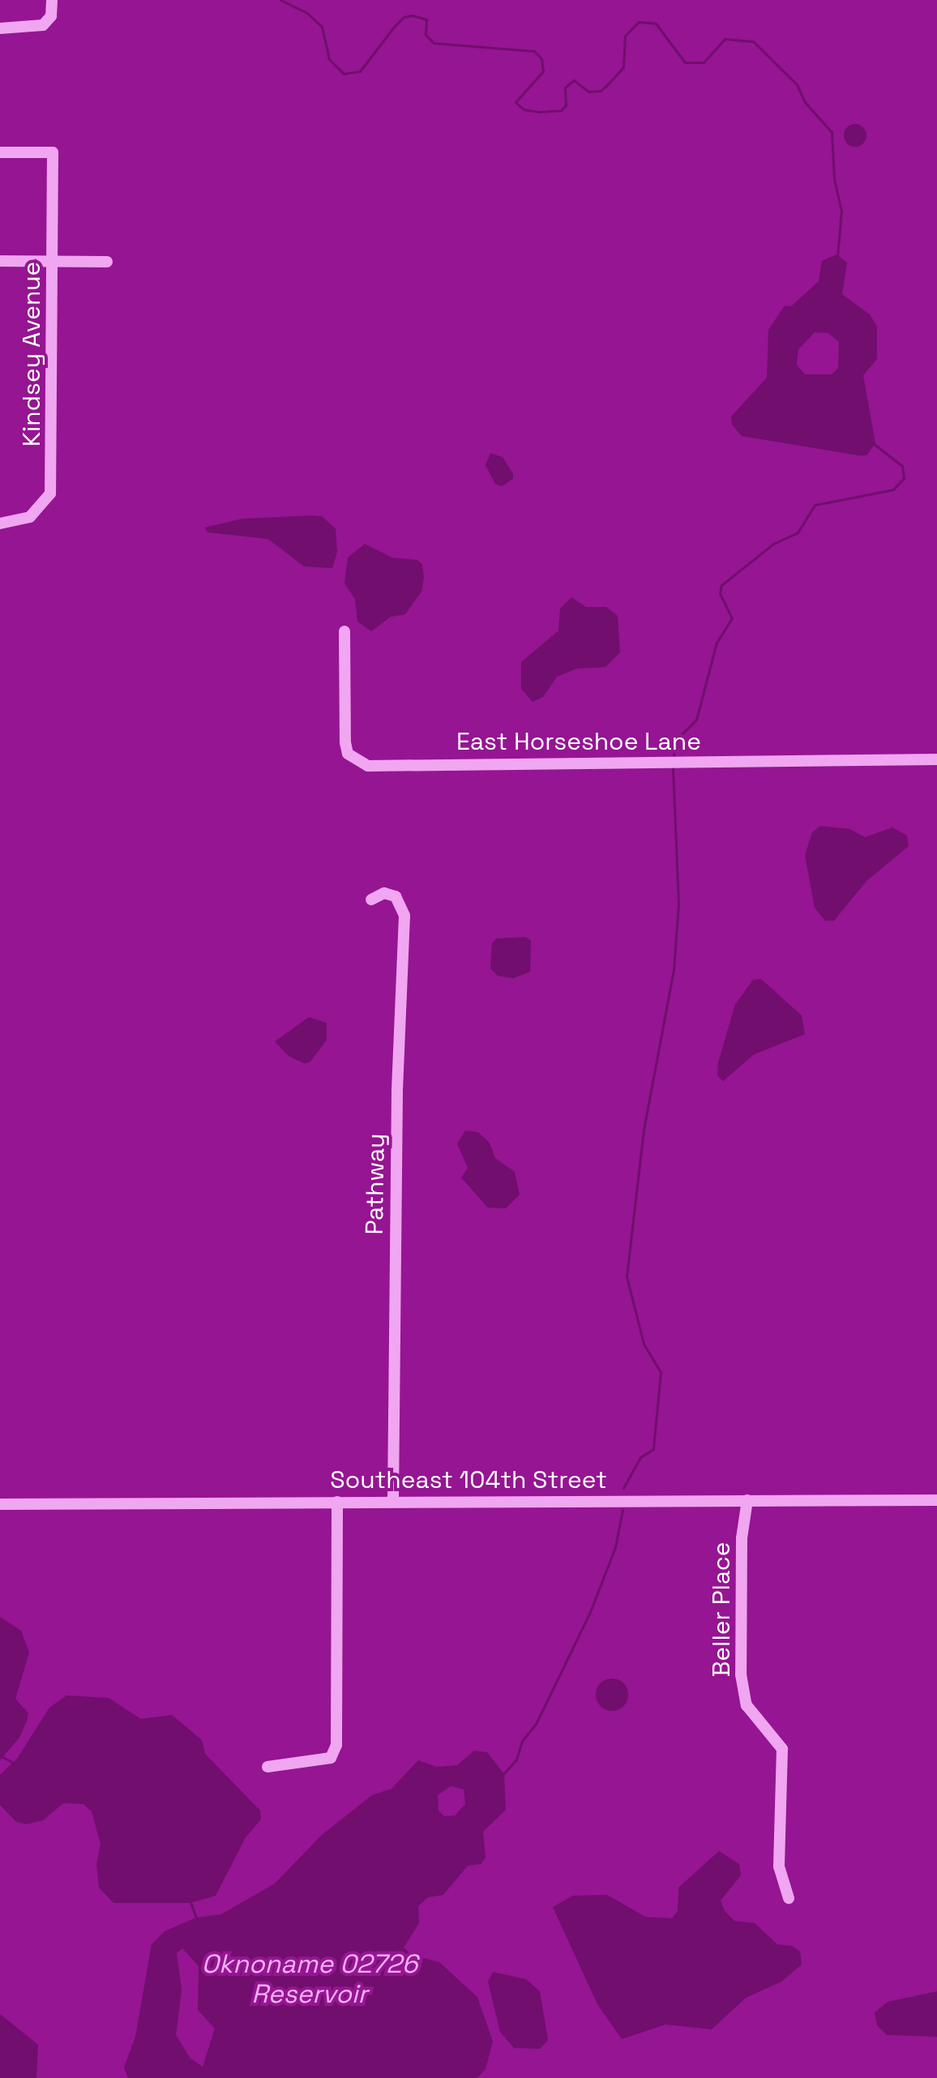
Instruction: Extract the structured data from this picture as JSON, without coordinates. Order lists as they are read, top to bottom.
{
  "streets": {
    "street": [
      "Kindsey Avenue",
      "East Horseshoe Lane",
      "Pathway",
      "Southeast 104th Street",
      "Beller Place"
    ]
  },
  "crossings": [
    ["Pathway", "Southeast 104th Street"],
    ["Southeast 104th Street", "Beller Place"]
  ],
  "water": ["Oknoname 02726 Reservoir"]
}
